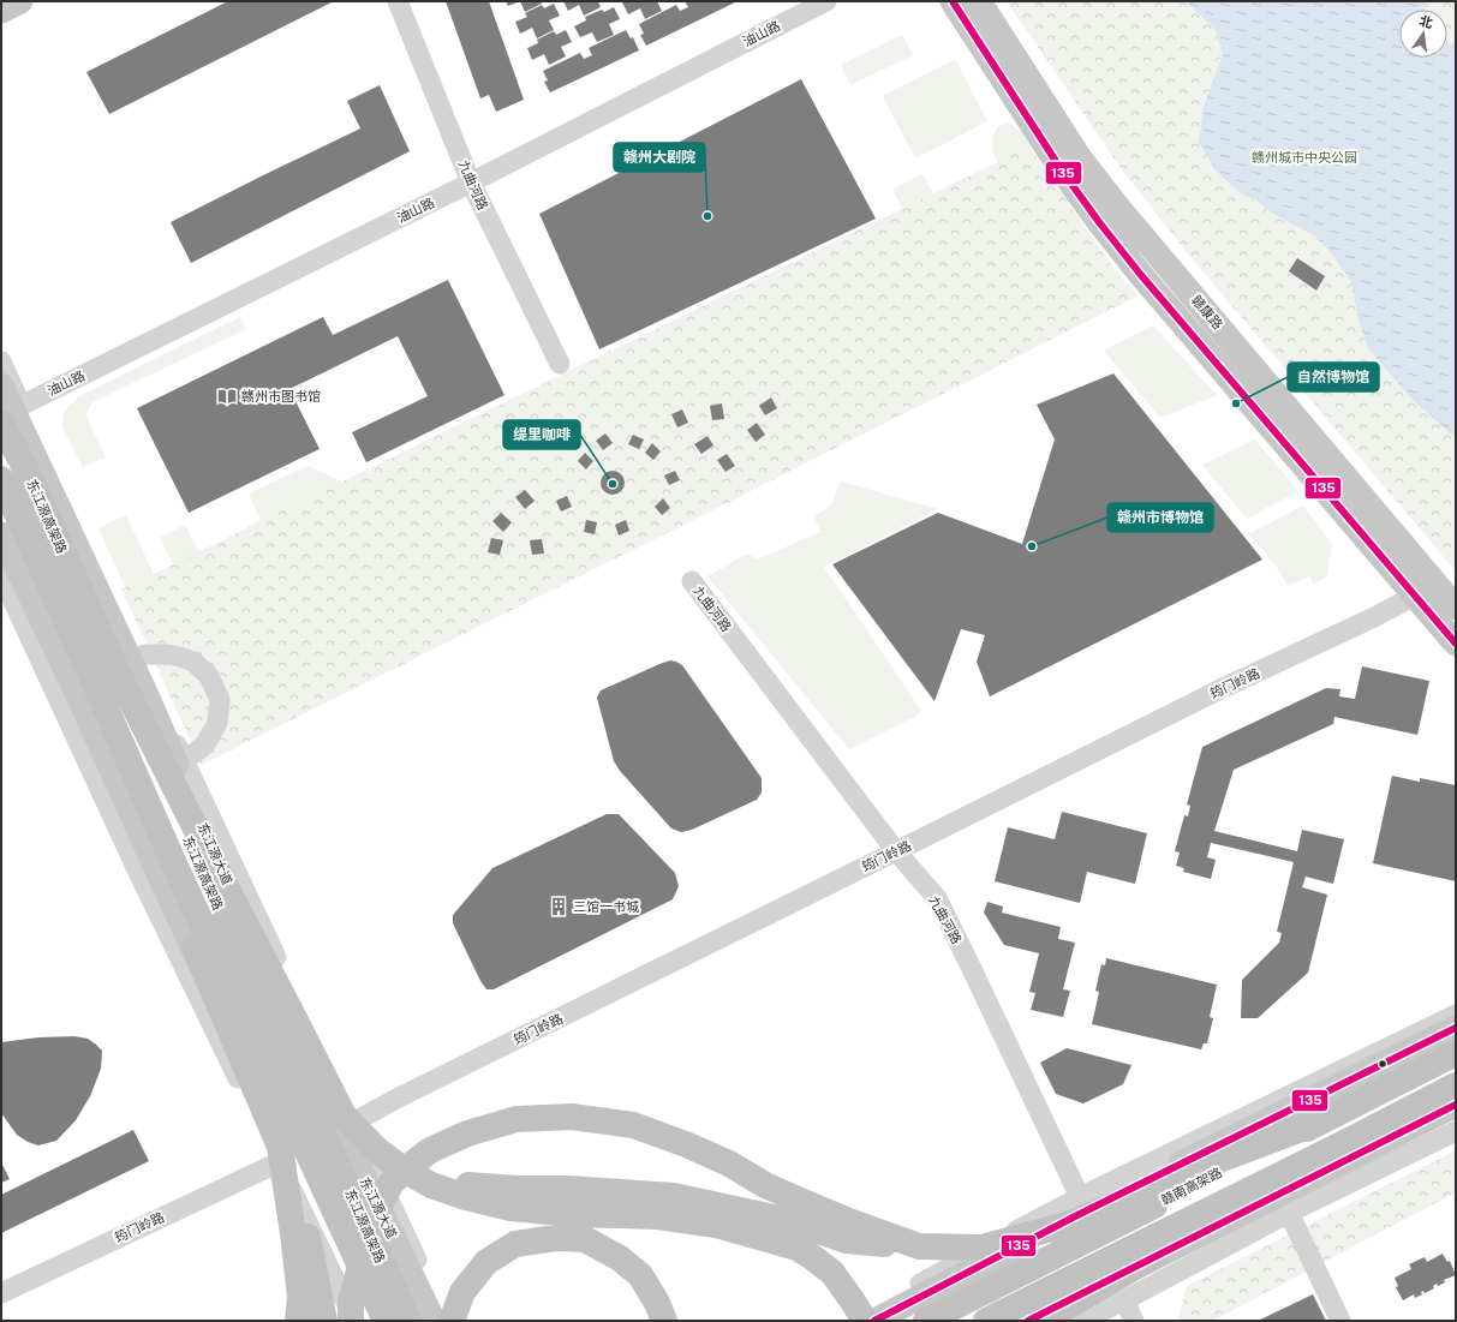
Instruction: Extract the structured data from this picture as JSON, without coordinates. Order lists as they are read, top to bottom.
{
  "streets": {
    "highway": ["东江源高架路", "赣南高架路"],
    "main road": ["赣康路", "东江源大道"],
    "street": ["油山路", "九曲河路", "筠门岭路"]
  },
  "crossings": [
    ["油山路", "九曲河路"],
    ["油山路", "东江源高架路"],
    ["油山路", "东江源大道"],
    ["九曲河路", "筠门岭路"],
    ["赣康路", "筠门岭路"],
    ["东江源高架路", "东江源大道"],
    ["筠门岭路", "东江源大道"]
  ],
  "parks": ["赣州城市中央公园"],
  "places": {
    "other": [
      "赣州大剧院",
      "自然博物馆",
      "缇里咖啡",
      "赣州市博物馆"
    ],
    "library": ["赣州市图书馆"],
    "building": ["三馆一书城"]
  },
  "lines": ["transit line 135"],
  "north": "top"
}
